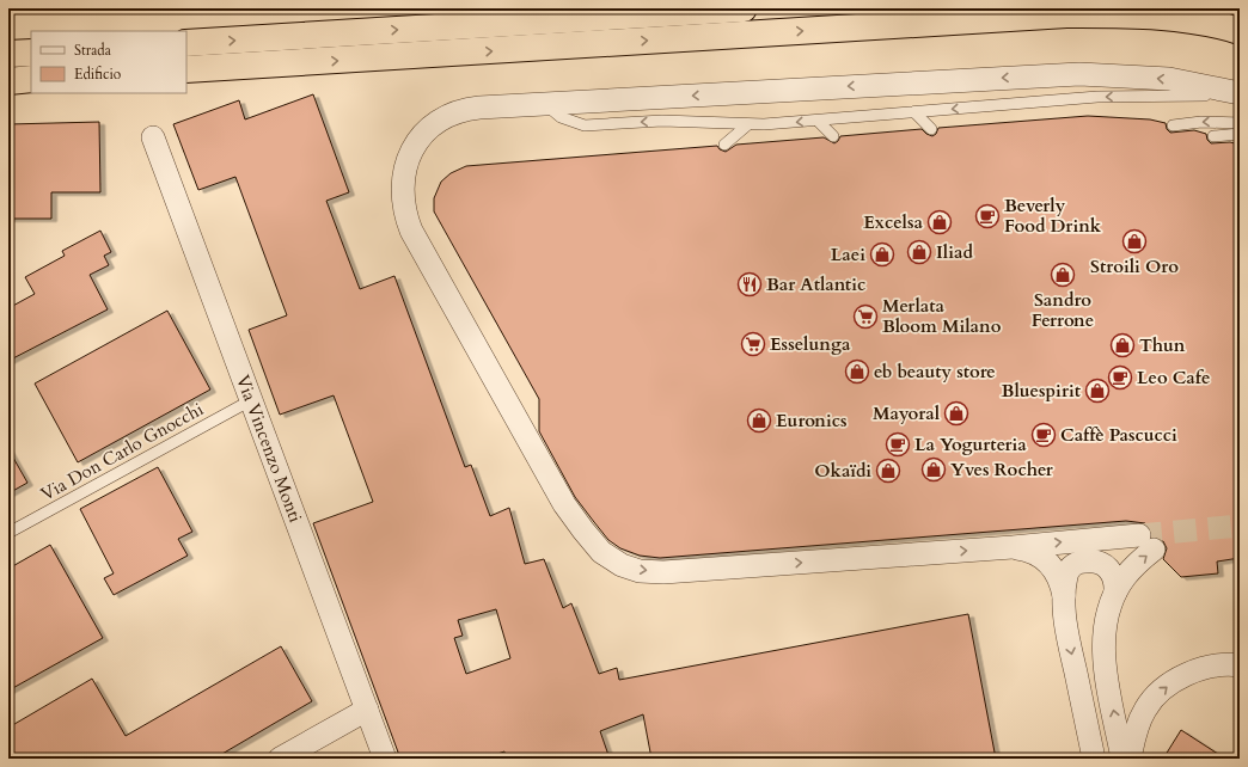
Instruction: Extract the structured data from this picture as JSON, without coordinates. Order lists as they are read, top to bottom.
{
  "streets": {
    "street": ["Via Vincenzo Monti"],
    "lane": ["Via Don Carlo Gnocchi"]
  },
  "crossings": [
    ["Via Vincenzo Monti", "Via Don Carlo Gnocchi"]
  ],
  "places": {
    "cafe": [
      "Beverly Food Drink",
      "Leo Cafe",
      "Caffè Pascucci",
      "La Yogurteria"
    ],
    "shop": [
      "Excelsa",
      "Stroili Oro",
      "Iliad",
      "Laei",
      "Sandro Ferrone",
      "Thun",
      "eb beauty store",
      "Bluespirit",
      "Mayoral",
      "Euronics",
      "Yves Rocher",
      "Okaïdi"
    ],
    "restaurant": ["Bar Atlantic"],
    "supermarket": ["Merlata Bloom Milano", "Esselunga"]
  },
  "legend": ["Strada", "Edificio"]
}
